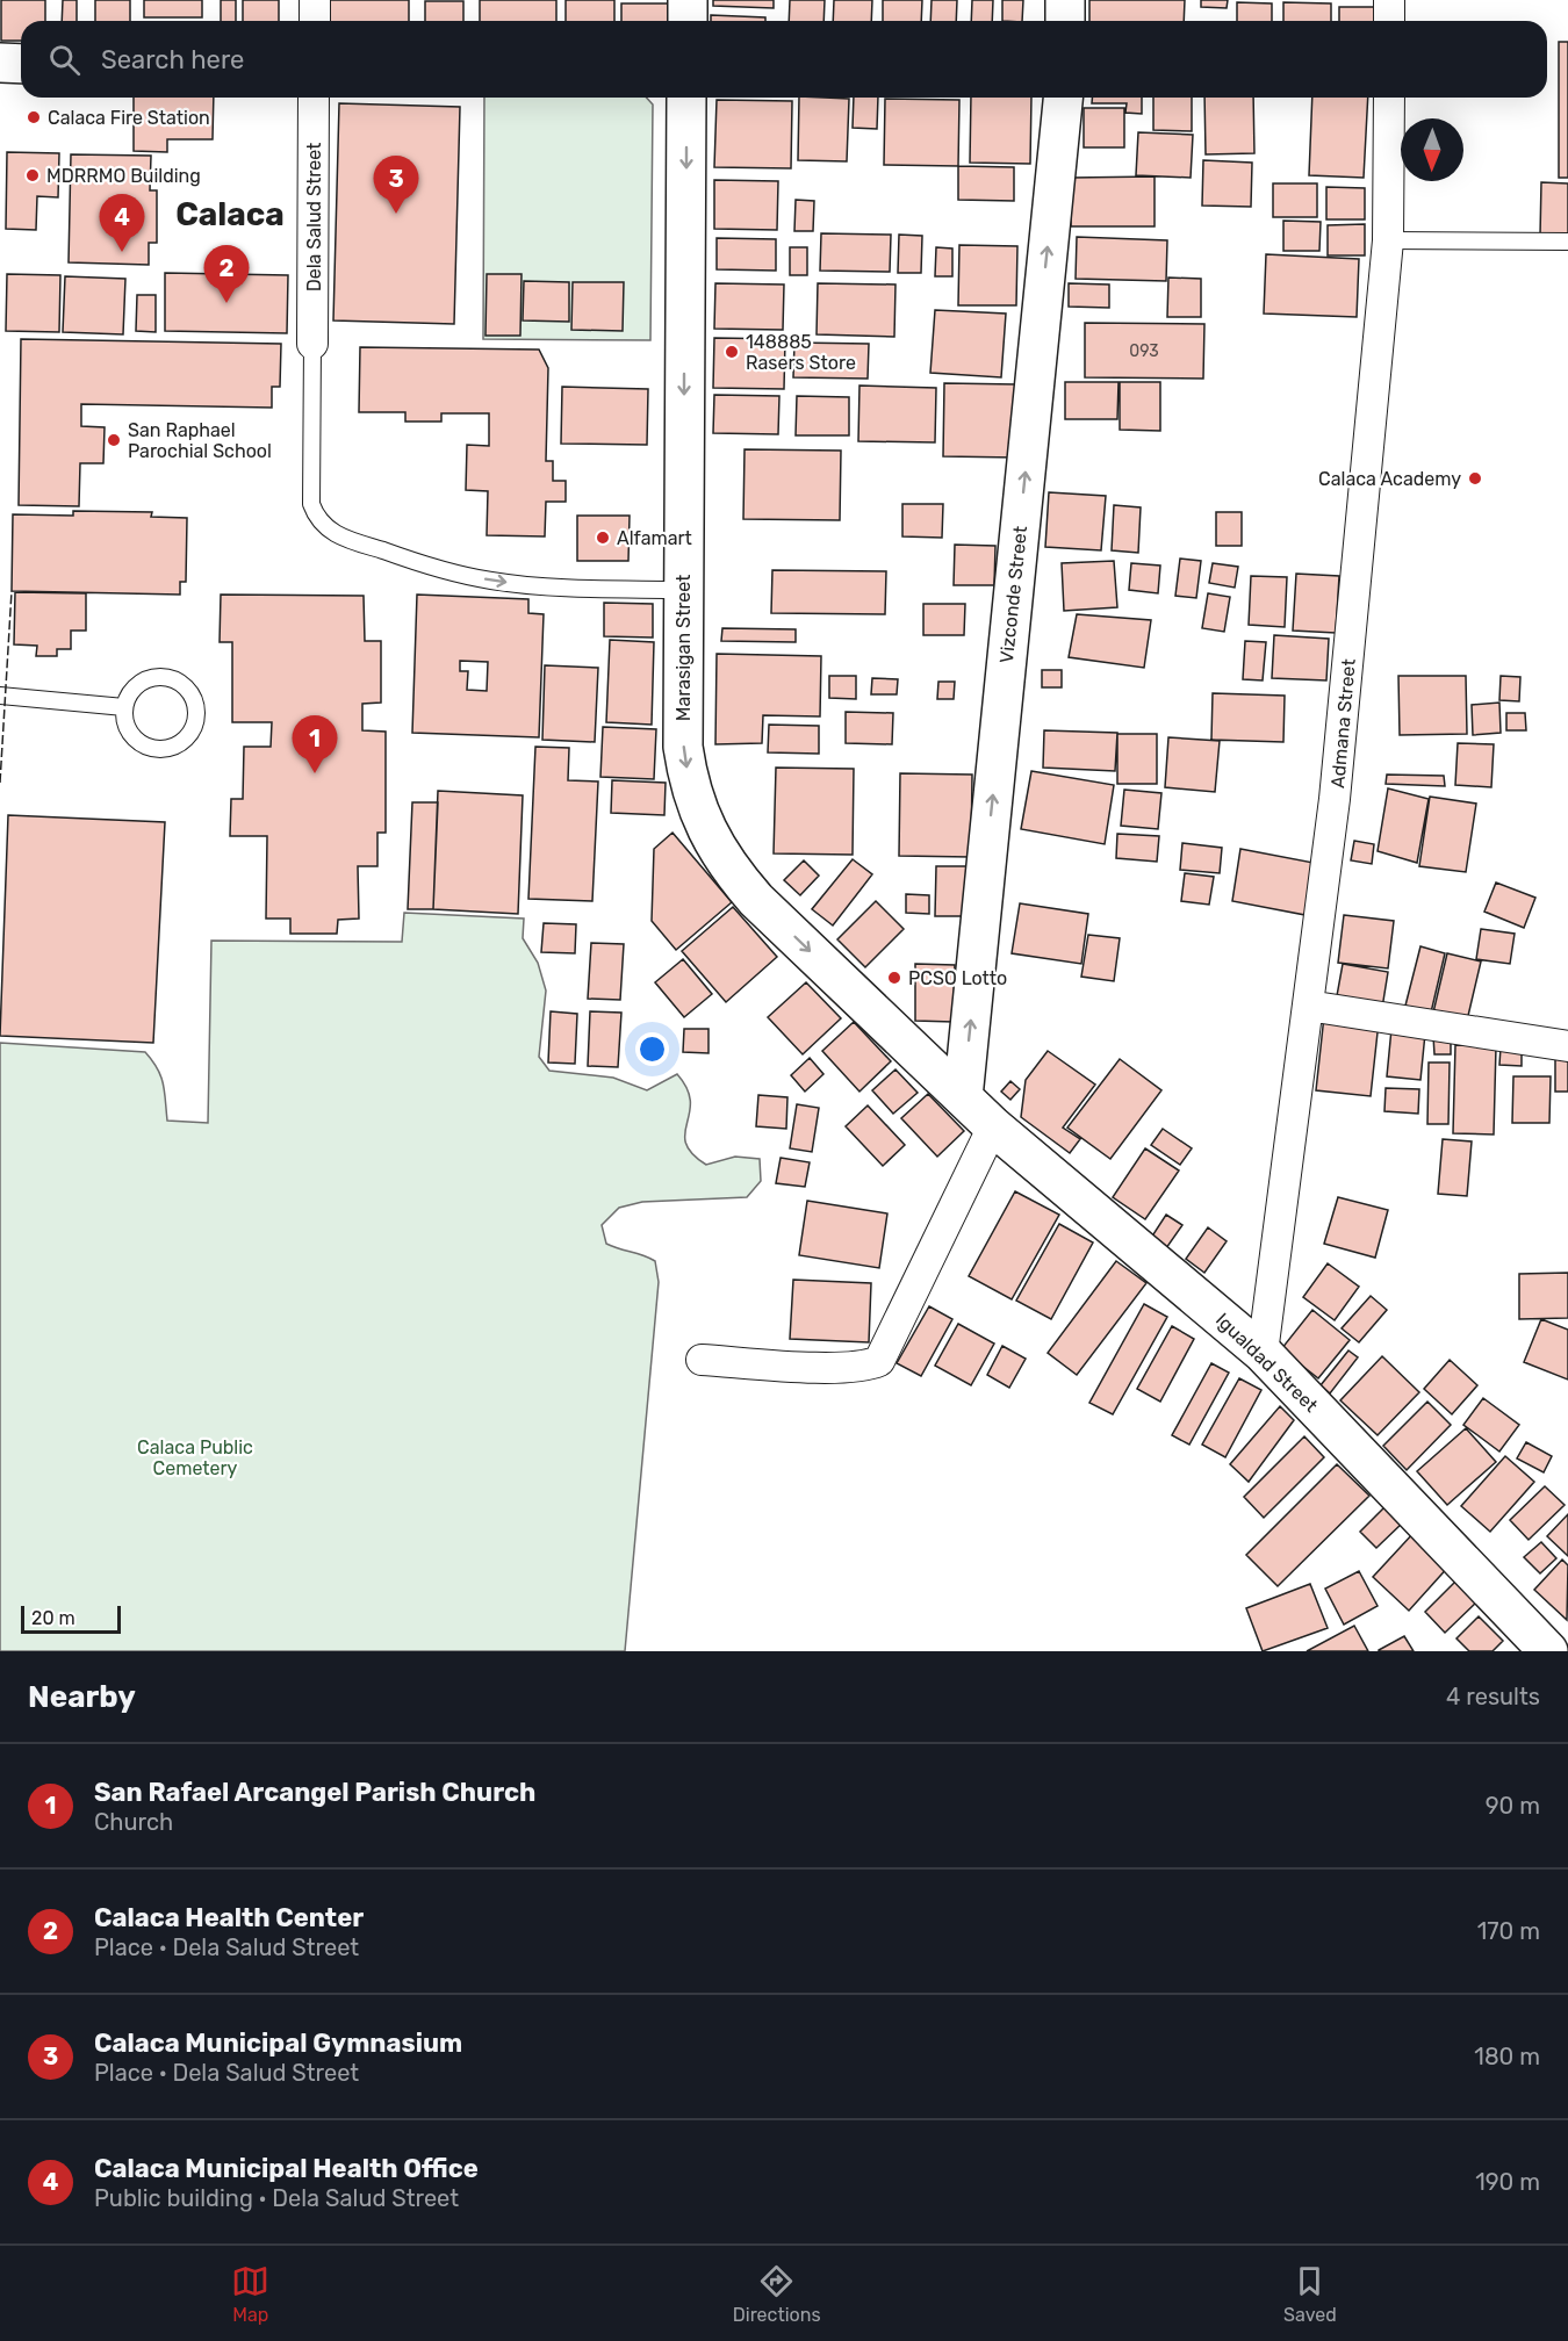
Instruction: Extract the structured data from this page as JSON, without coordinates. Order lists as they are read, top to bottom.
{
  "streets": {
    "street": [
      "Dela Salud Street",
      "Vizconde Street",
      "Marasigan Street",
      "Admana Street",
      "Igualdad Street"
    ]
  },
  "crossings": [
    ["Vizconde Street", "Marasigan Street"],
    ["Vizconde Street", "Igualdad Street"],
    ["Marasigan Street", "Igualdad Street"],
    ["Admana Street", "Igualdad Street"]
  ],
  "one_way": ["Vizconde Street", "Marasigan Street"],
  "districts": ["Calaca"],
  "parks": ["Calaca Public Cemetery"],
  "places": [
    "Calaca Fire Station",
    "MDRRMO Building",
    "148885 Rasers Store",
    "San Raphael Parochial School",
    "Calaca Academy",
    "Alfamart",
    "PCSO Lotto"
  ],
  "house_numbers": ["093"],
  "scale_bar": "20 m",
  "north": "bottom",
  "page": {
    "search": "Search here",
    "pins": [
      "3",
      "4",
      "2",
      "1"
    ],
    "scale": "20 m",
    "heading": ["Nearby", "4 results"],
    "list": [
      {
        "mark": "1",
        "name": "San Rafael Arcangel Parish Church",
        "note": "Church",
        "value": "90 m"
      },
      {
        "mark": "2",
        "name": "Calaca Health Center",
        "note": "Place · Dela Salud Street",
        "value": "170 m"
      },
      {
        "mark": "3",
        "name": "Calaca Municipal Gymnasium",
        "note": "Place · Dela Salud Street",
        "value": "180 m"
      },
      {
        "mark": "4",
        "name": "Calaca Municipal Health Office",
        "note": "Public building · Dela Salud Street",
        "value": "190 m"
      }
    ],
    "nav": ["Map", "Directions", "Saved"]
  }
}
